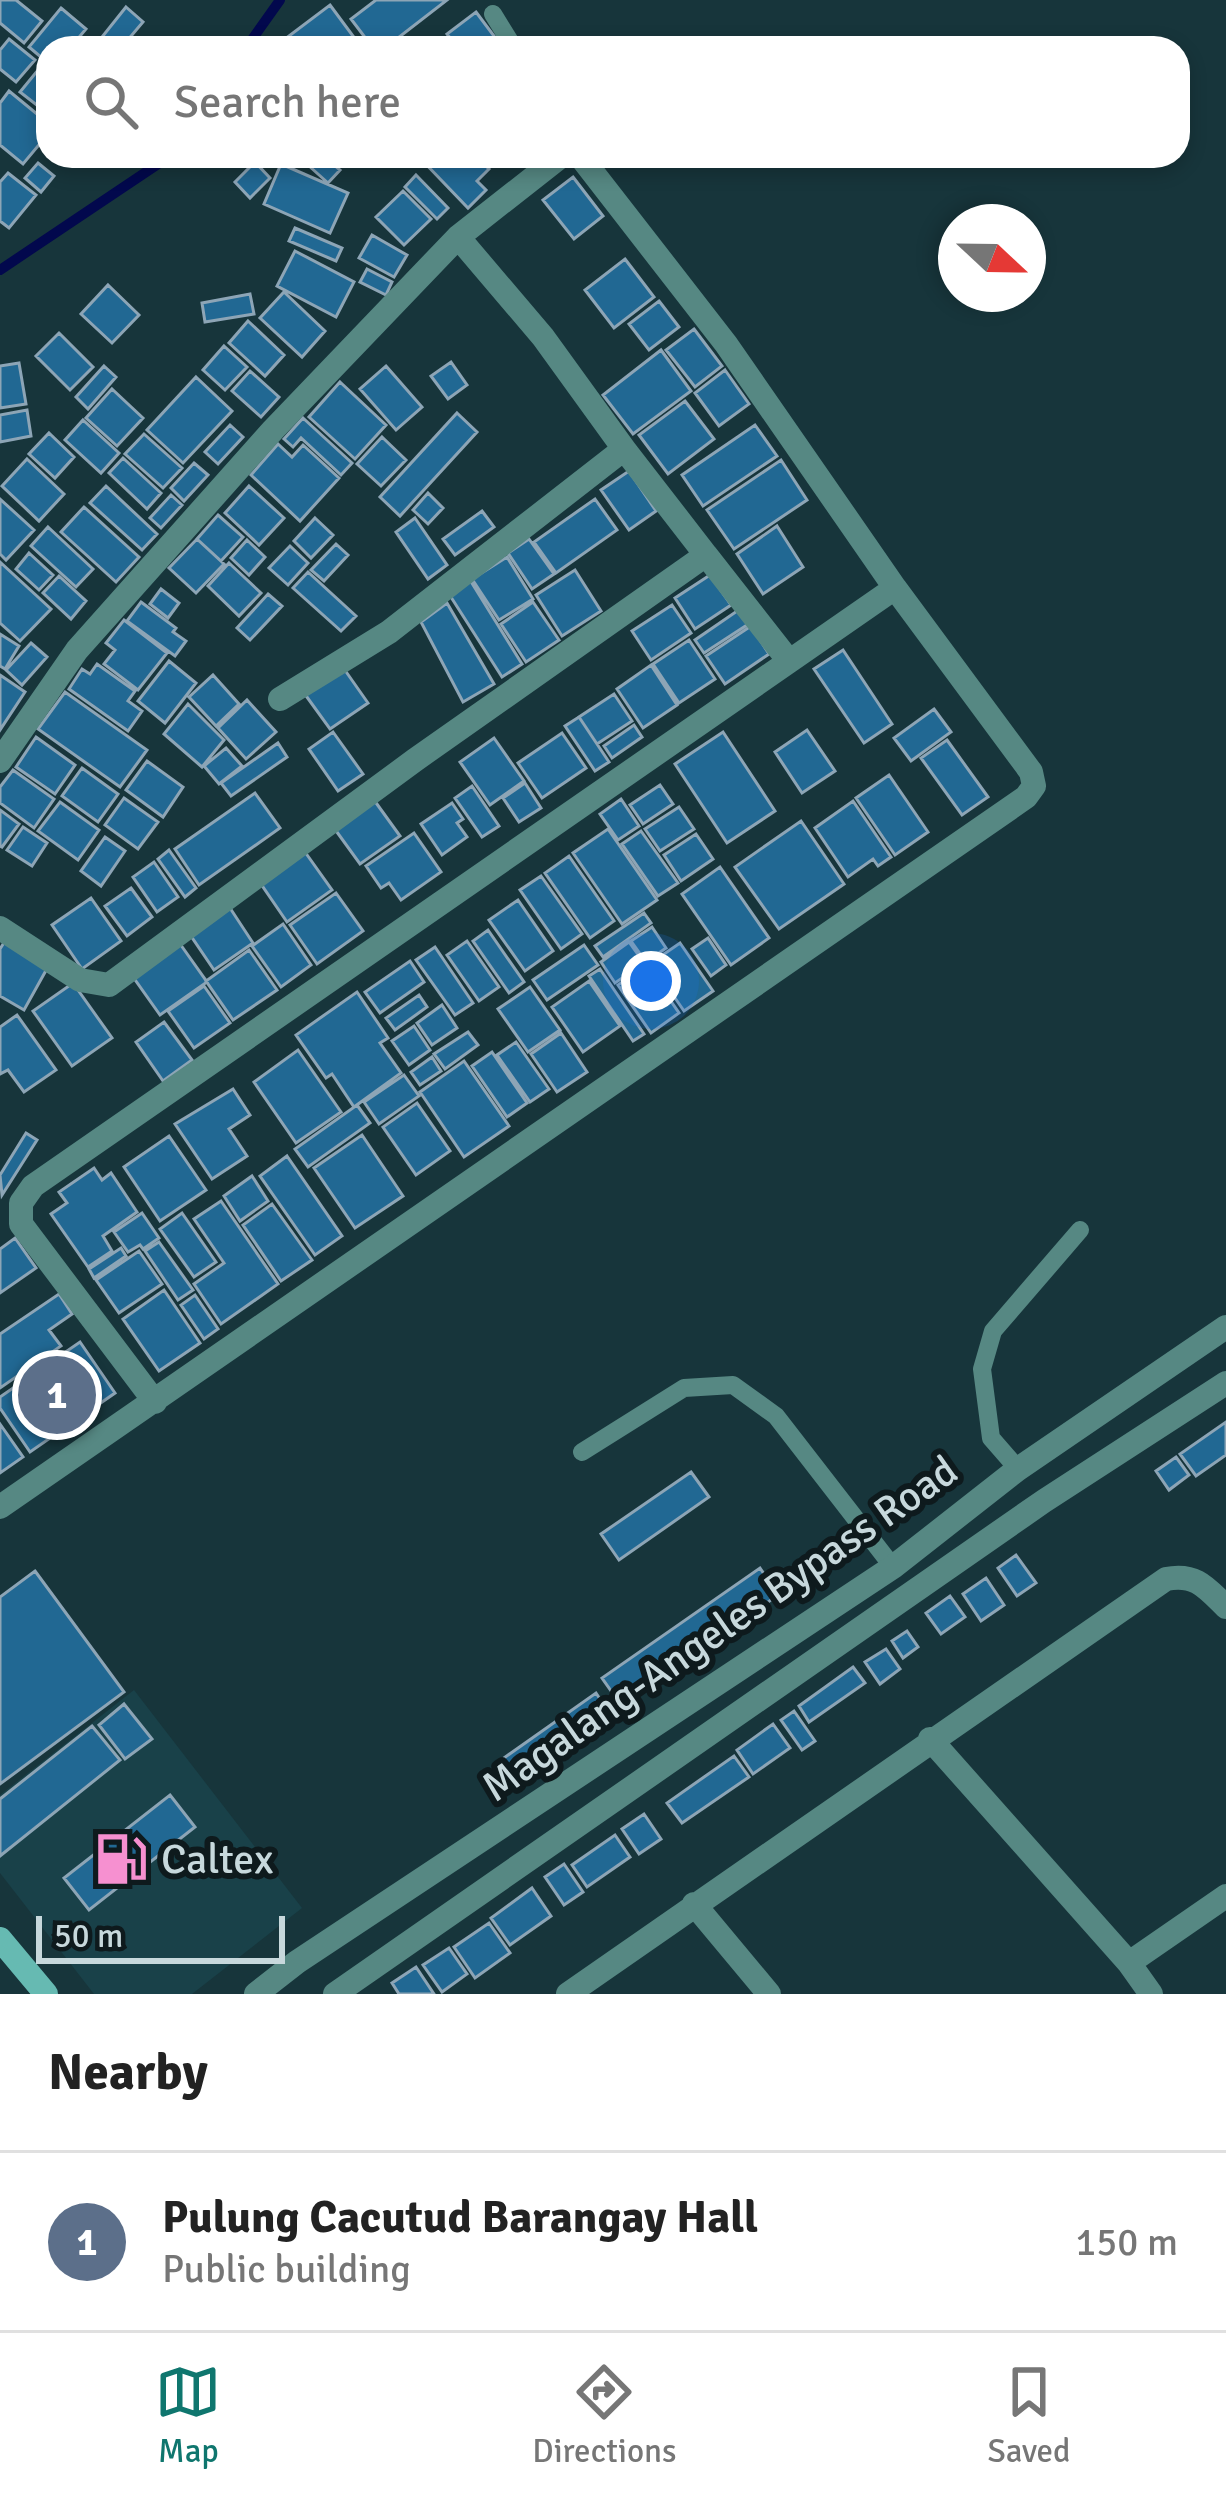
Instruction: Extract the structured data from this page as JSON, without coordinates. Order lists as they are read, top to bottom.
{
  "streets": {
    "street": ["Magalang-Angeles Bypass Road"]
  },
  "places": {
    "fuel station": ["Caltex"]
  },
  "scale_bar": "50 m",
  "north": "right",
  "page": {
    "search": "Search here",
    "pins": "1",
    "scale": "50 m",
    "heading": "Nearby",
    "list": [
      {
        "mark": "1",
        "name": "Pulung Cacutud Barangay Hall",
        "note": "Public building",
        "value": "150 m"
      }
    ],
    "nav": ["Map", "Directions", "Saved"]
  }
}
